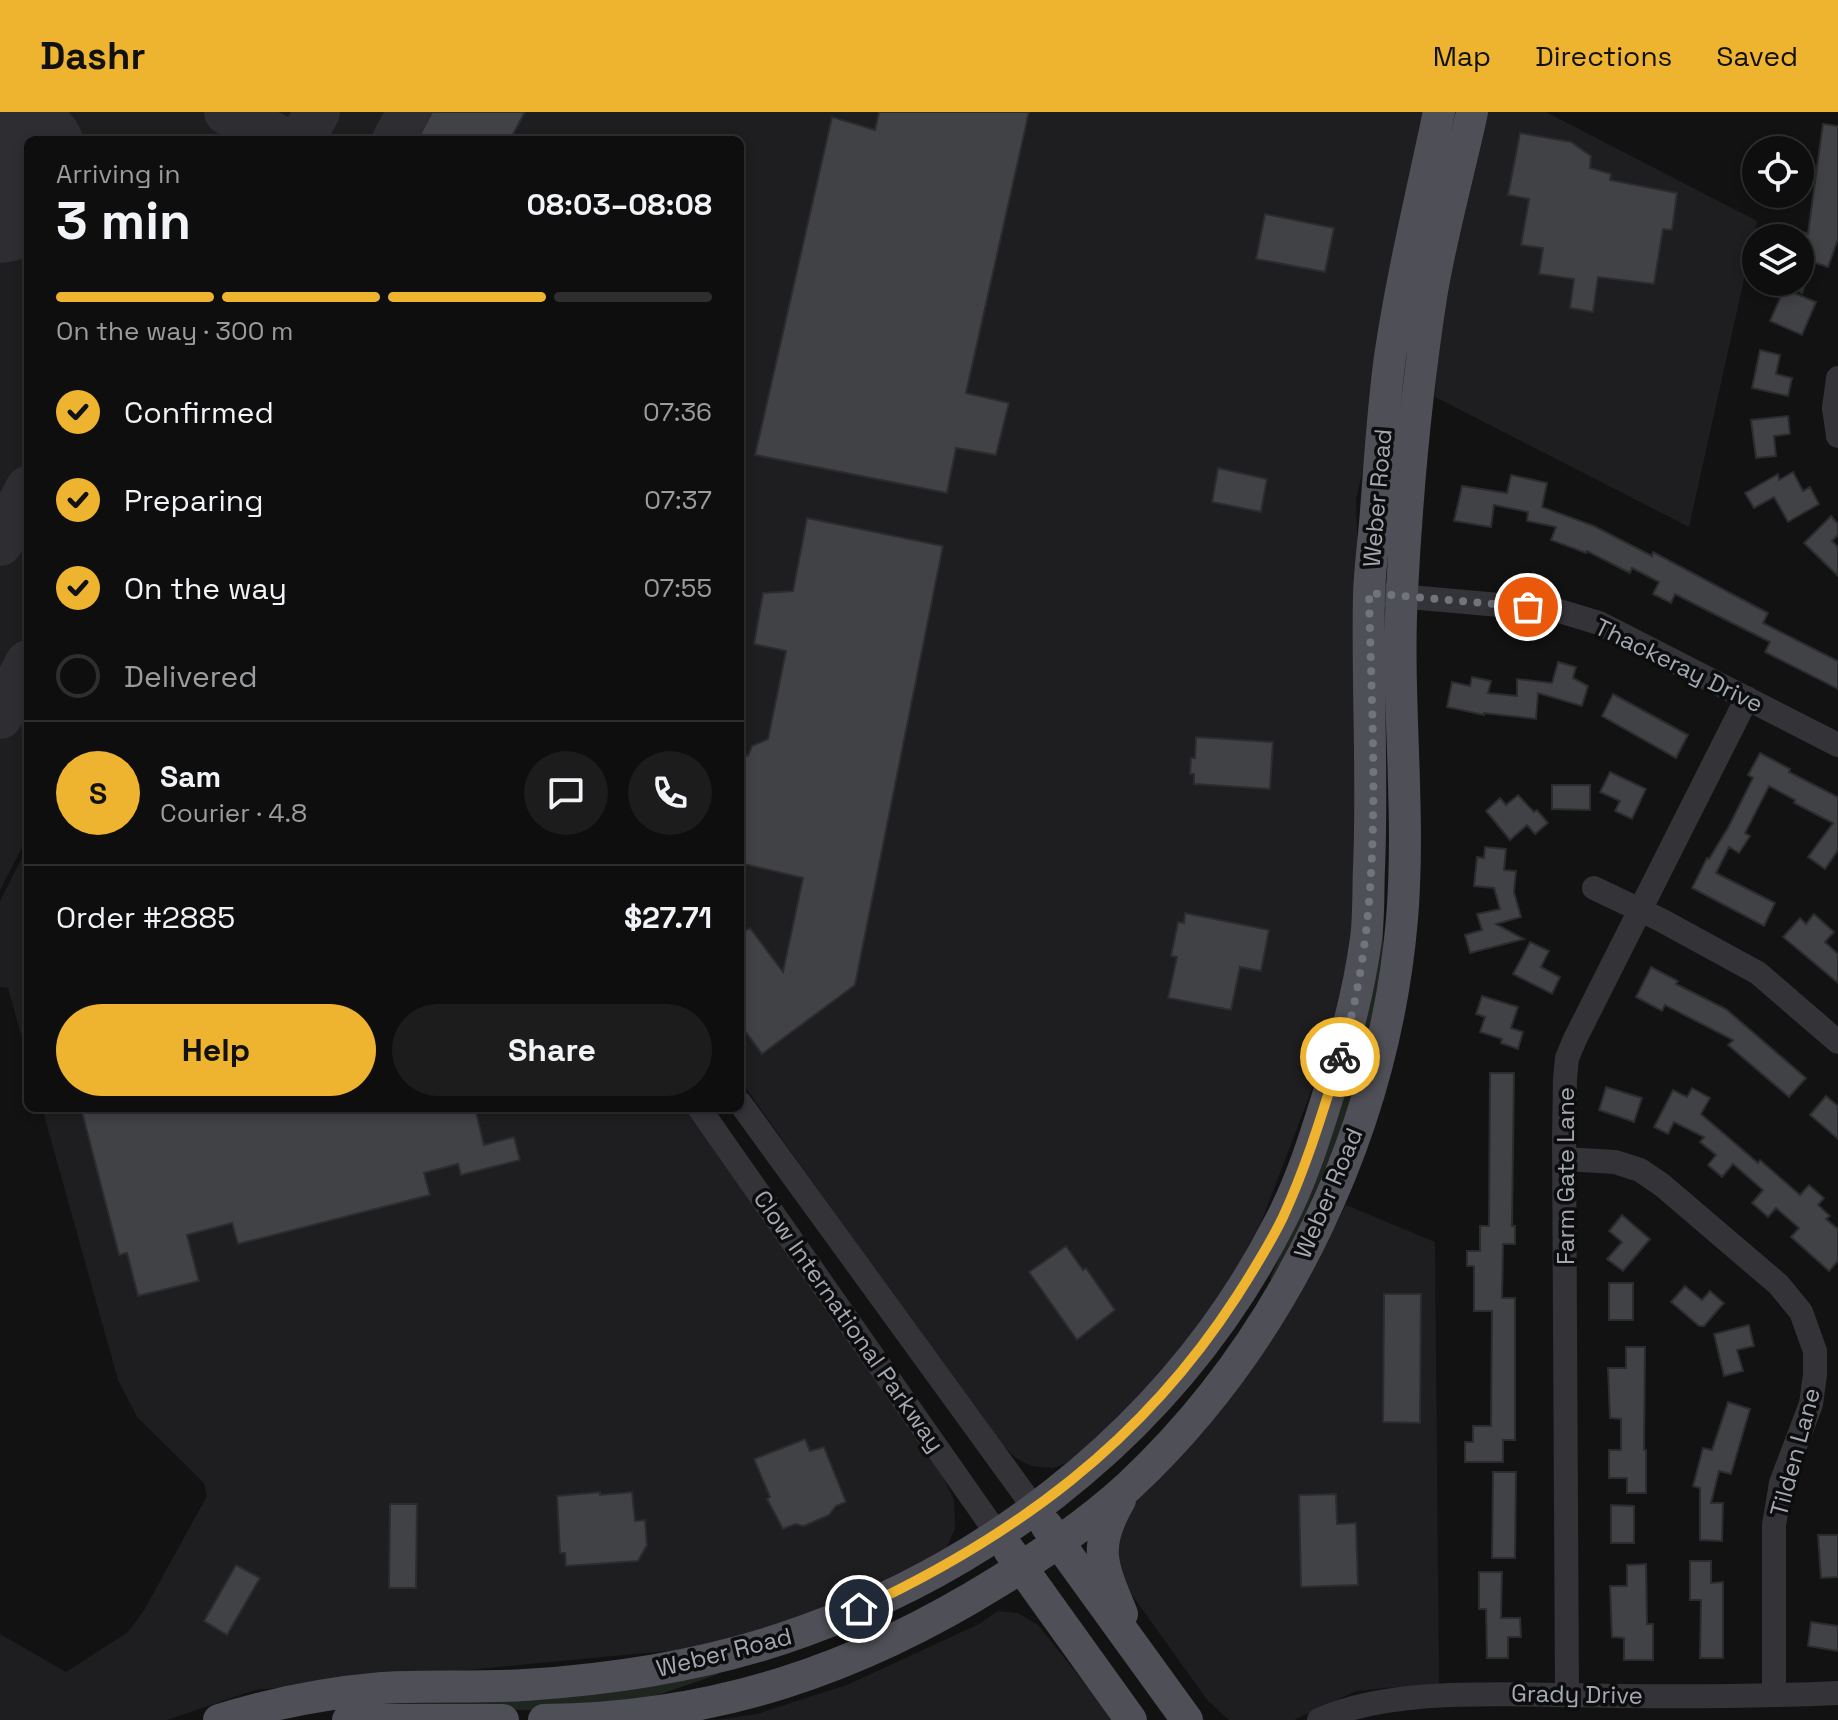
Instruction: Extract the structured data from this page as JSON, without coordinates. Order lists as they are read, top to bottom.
{
  "streets": {
    "main road": ["Weber Road"],
    "street": [
      "Thackeray Drive",
      "Farm Gate Lane",
      "Clow International Parkway",
      "Tilden Lane",
      "Grady Drive"
    ]
  },
  "crossings": [
    ["Weber Road", "Thackeray Drive"],
    ["Weber Road", "Clow International Parkway"],
    ["Thackeray Drive", "Farm Gate Lane"],
    ["Farm Gate Lane", "Tilden Lane"],
    ["Farm Gate Lane", "Grady Drive"],
    ["Tilden Lane", "Grady Drive"]
  ],
  "page": {
    "header": "Dashr",
    "nav": ["Map", "Directions", "Saved"],
    "heading": ["3 min", "Arriving in", "08:03–08:08"],
    "panel": [
      "Sam",
      "Courier · 4.8",
      "Order #2885",
      "$27.71"
    ],
    "bar": "On the way · 300 m",
    "list": [
      ["Confirmed", "07:36"],
      ["Preparing", "07:37"],
      ["On the way", "07:55"],
      "Delivered"
    ],
    "round": "S",
    "buttons": ["Help", "Share"]
  }
}
